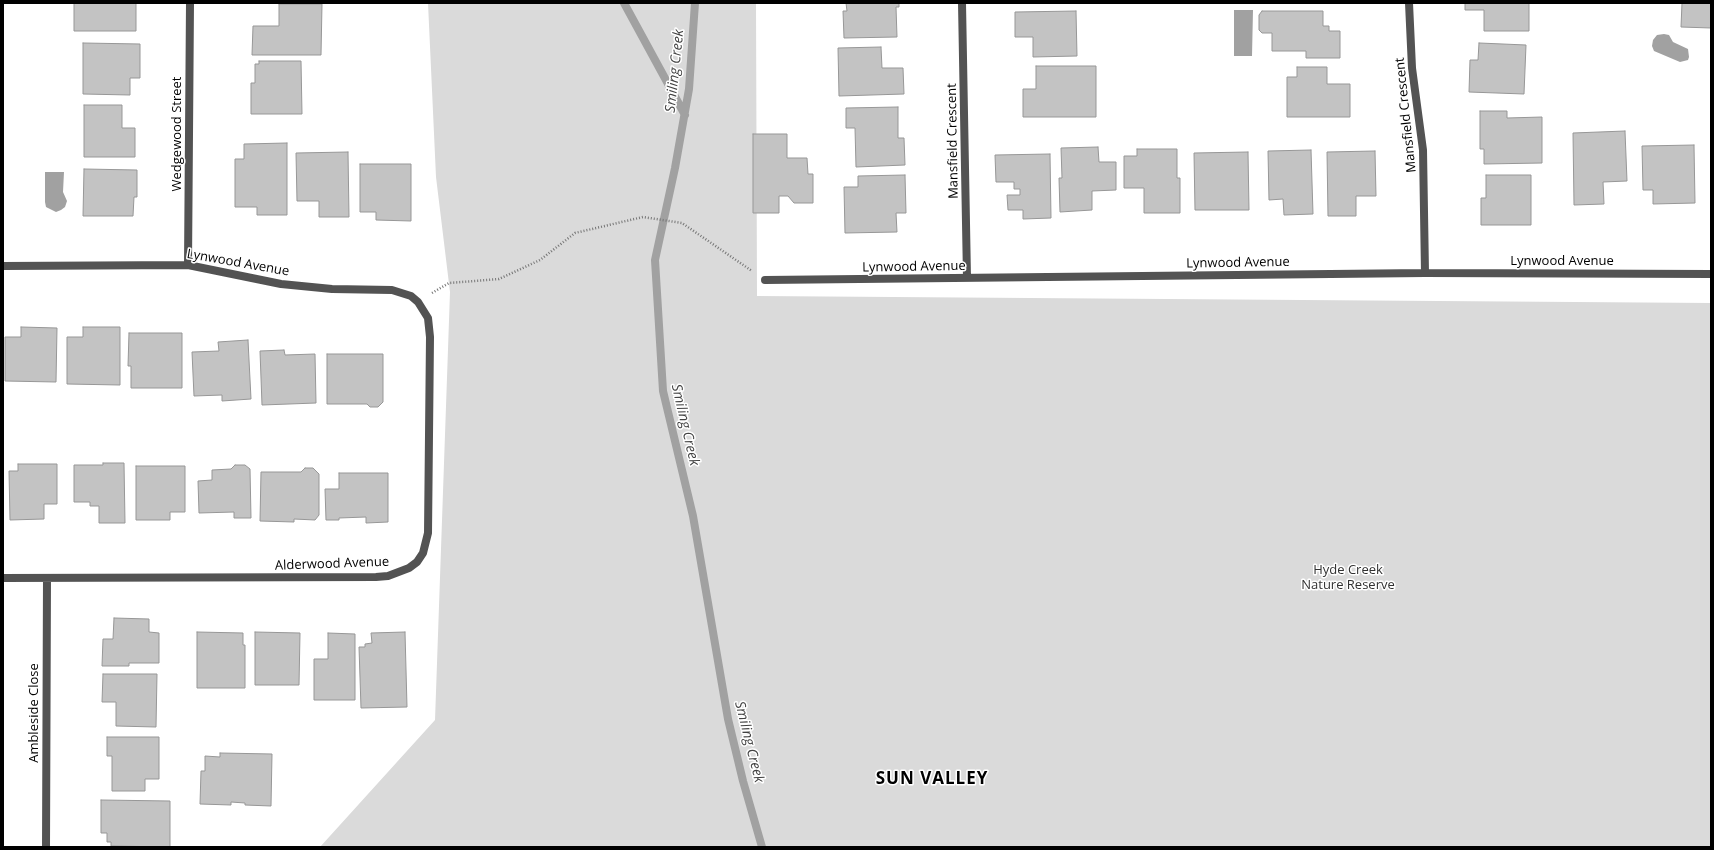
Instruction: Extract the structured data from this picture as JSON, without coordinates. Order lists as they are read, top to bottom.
{
  "streets": {
    "street": [
      "Mansfield Crescent",
      "Wedgewood Street",
      "Lynwood Avenue",
      "Alderwood Avenue",
      "Ambleside Close"
    ]
  },
  "crossings": [
    ["Mansfield Crescent", "Lynwood Avenue"],
    ["Wedgewood Street", "Lynwood Avenue"],
    ["Lynwood Avenue", "Alderwood Avenue"],
    ["Alderwood Avenue", "Ambleside Close"]
  ],
  "districts": ["SUN VALLEY"],
  "water": ["Smiling Creek"],
  "parks": ["Hyde Creek Nature Reserve"]
}
